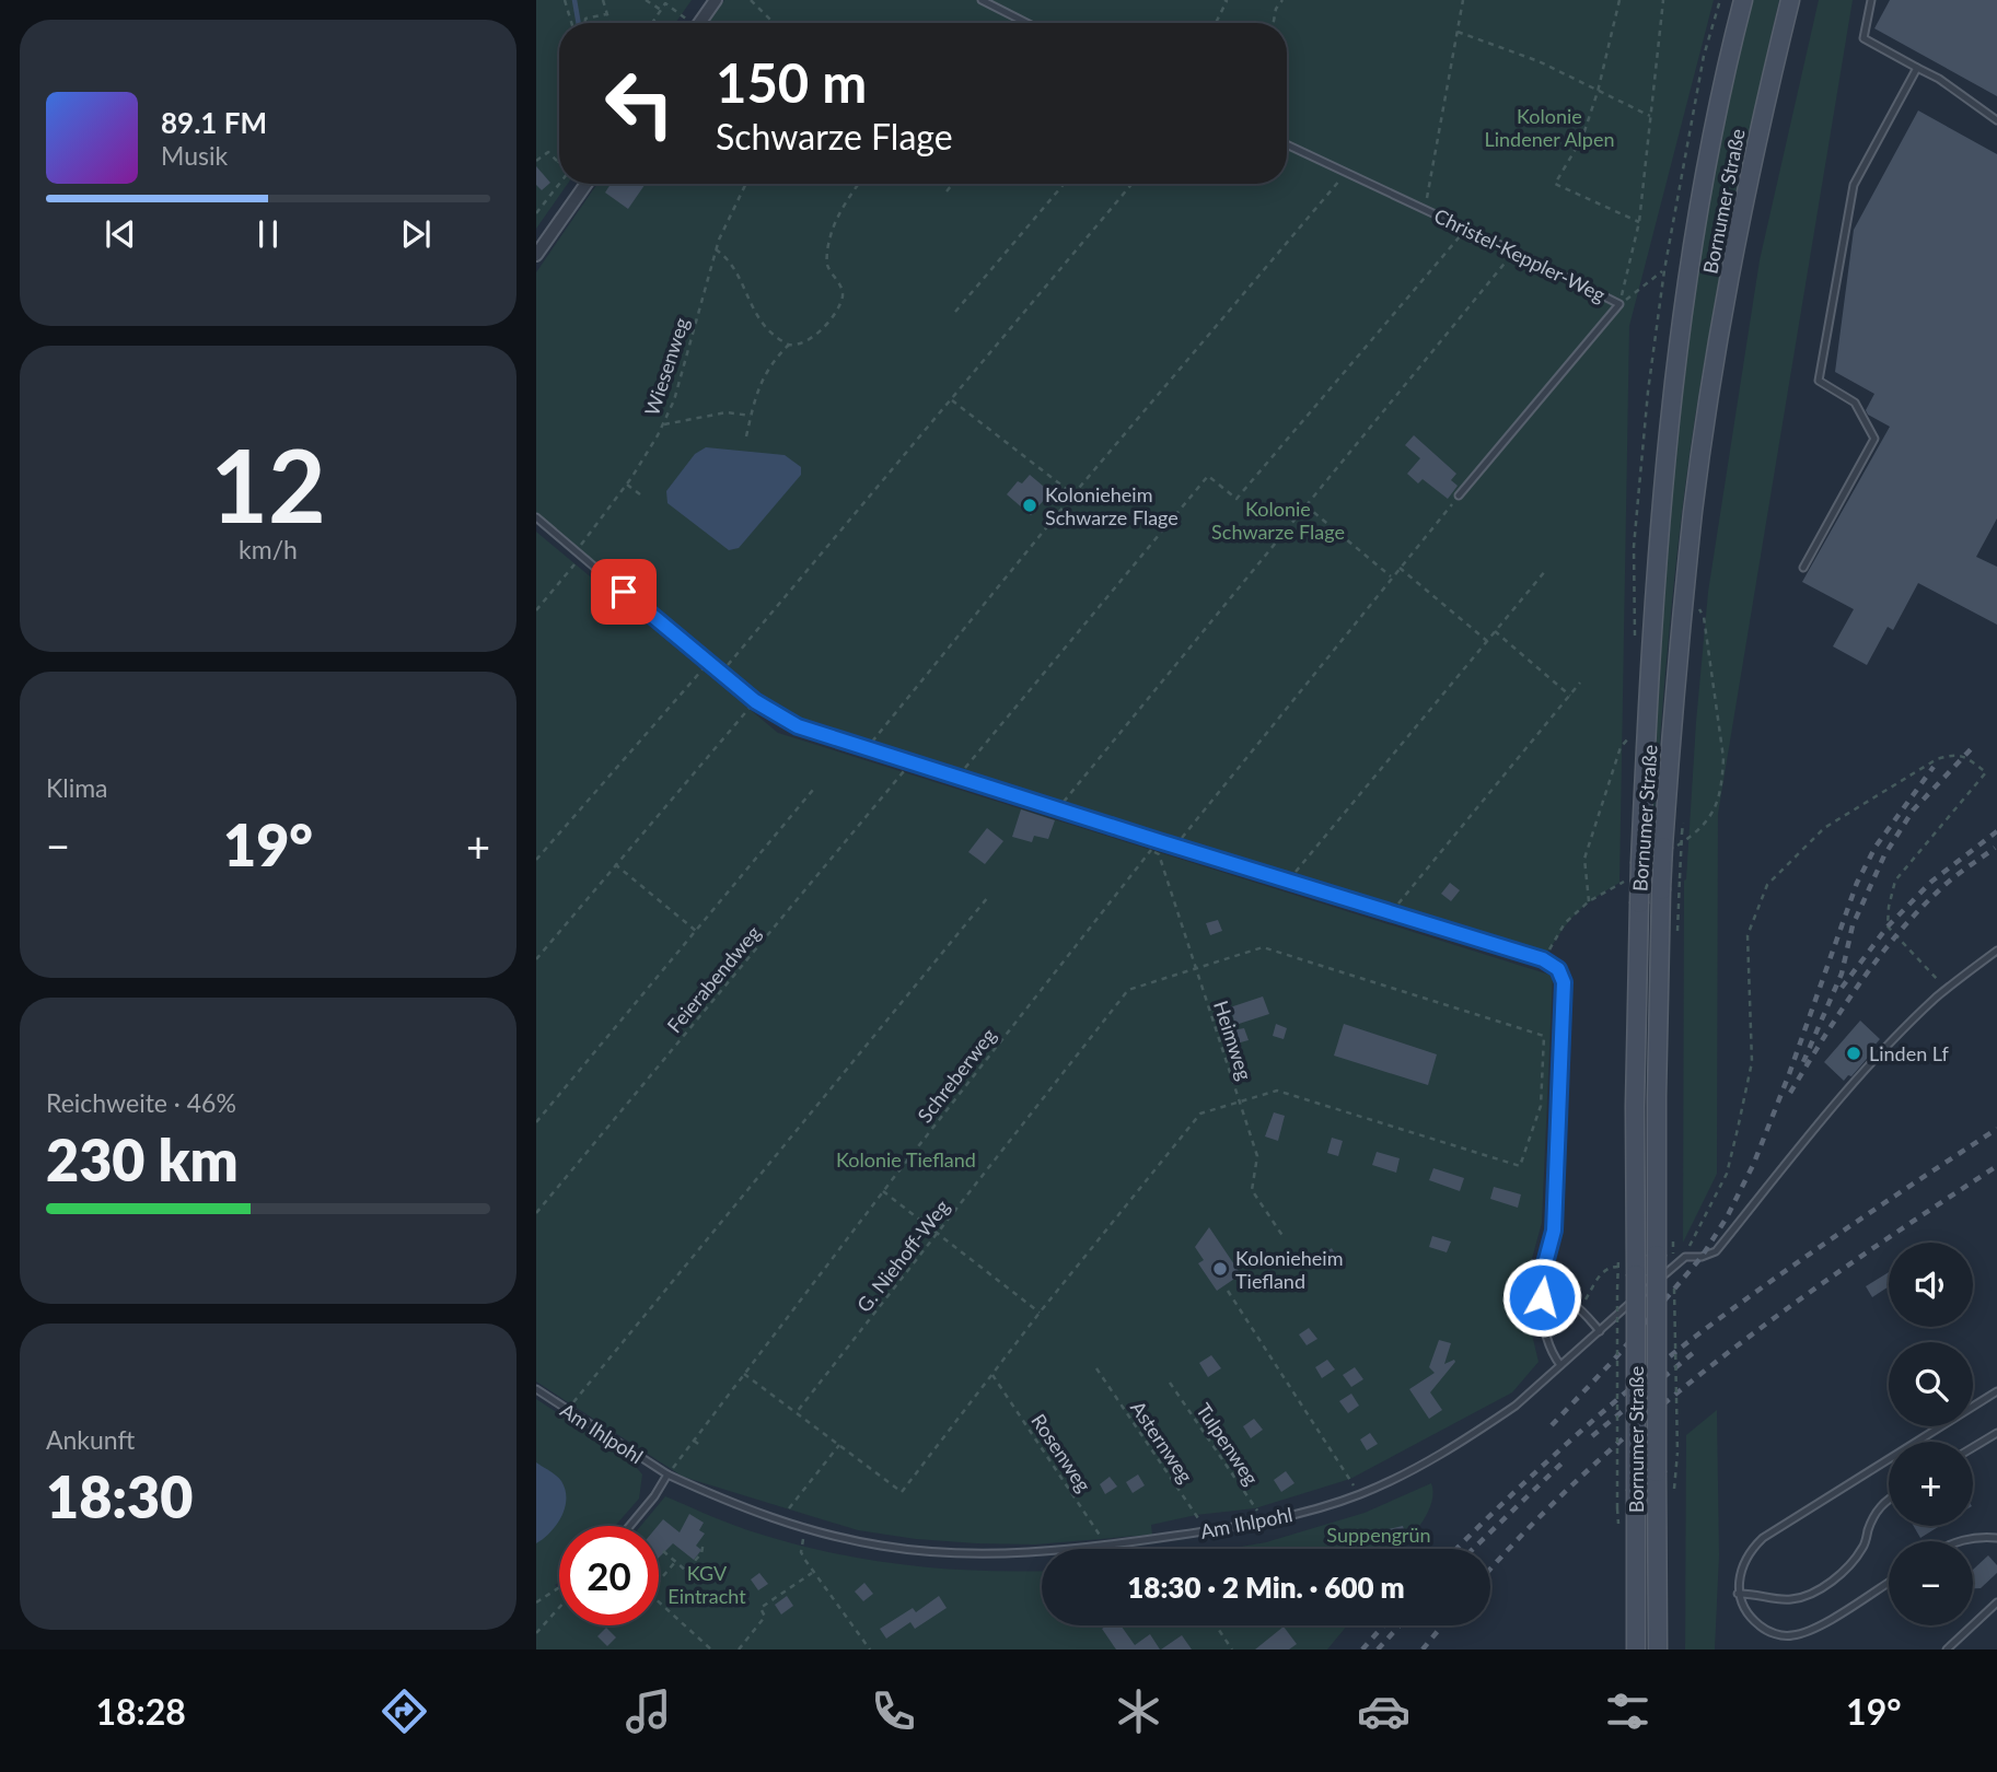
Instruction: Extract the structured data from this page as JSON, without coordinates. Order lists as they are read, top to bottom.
{
  "streets": {
    "main road": ["Bornumer Straße"],
    "lane": ["Christel-Keppler-Weg", "Am Ihlpohl"],
    "path": [
      "Wiesenweg",
      "Feierabendweg",
      "Heimweg",
      "Schreberweg",
      "G. Niehoff-Weg",
      "Asternweg",
      "Tulpenweg",
      "Rosenweg"
    ]
  },
  "crossings": [
    ["Heimweg", "Schreberweg"],
    ["Heimweg", "G. Niehoff-Weg"],
    ["Schreberweg", "Am Ihlpohl"],
    ["Am Ihlpohl", "Asternweg"],
    ["Am Ihlpohl", "Tulpenweg"],
    ["Am Ihlpohl", "Rosenweg"]
  ],
  "parks": [
    "Kolonie Lindener Alpen",
    "Kolonie Schwarze Flage",
    "Kolonie Tiefland",
    "Suppengrün",
    "KGV Eintracht"
  ],
  "places": ["Kolonieheim Schwarze Flage", "Linden Lf", "Kolonieheim Tiefland"],
  "page": {
    "turn": ["150 m", "Schwarze Flage"],
    "song": ["89.1 FM", "Musik"],
    "tile": [
      ["12", "km/h"],
      "Klima",
      ["Reichweite · 46%", "230 km"],
      ["Ankunft", "18:30"]
    ],
    "heat": ["−", "19°", "+"],
    "map_buttons": ["+", "−"],
    "limit": "20",
    "trip": "18:30 · 2 Min. · 600 m",
    "tabs": ["18:28", "19°"]
  }
}
